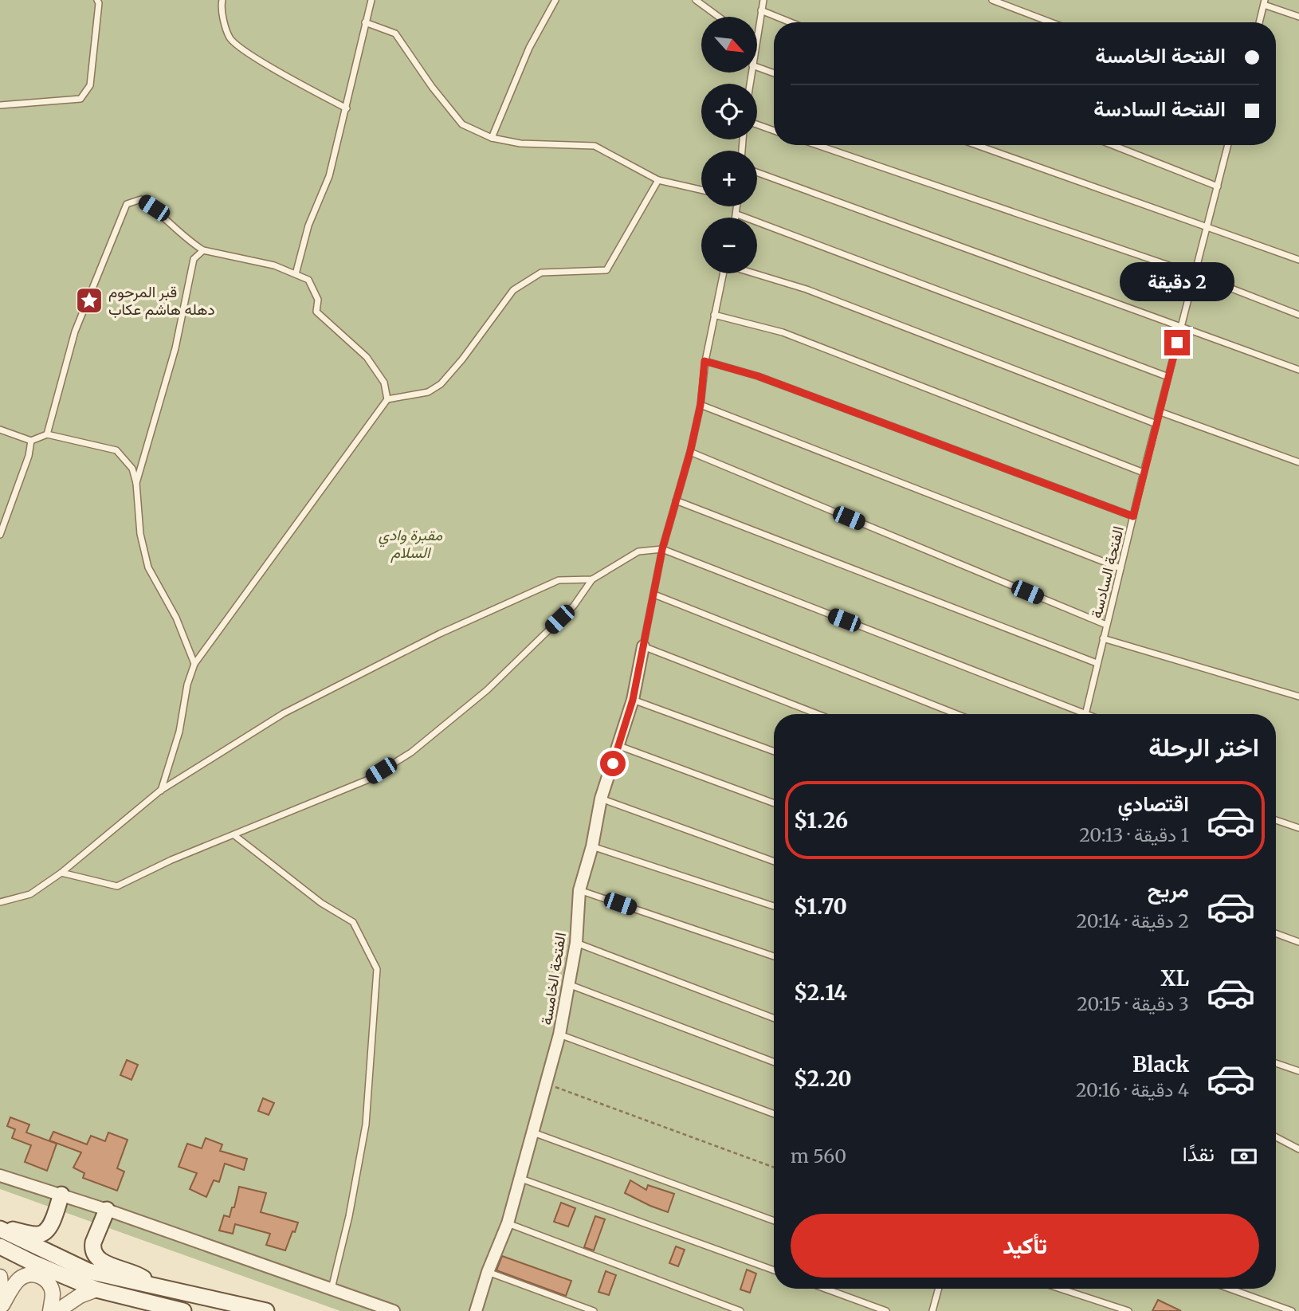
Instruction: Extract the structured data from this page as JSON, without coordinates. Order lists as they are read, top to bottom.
{
  "streets": {
    "street": ["الفتحة الخامسة"],
    "lane": ["الفتحة السادسة"]
  },
  "parks": ["مقبرة وادي السلام"],
  "places": {
    "place": ["قبر المرحوم دهله هاشم عكاب"]
  },
  "north": "bottom right",
  "page": {
    "map_buttons": ["+", "−"],
    "banner": ["الفتحة الخامسة", "الفتحة السادسة"],
    "bubble": "2 دقيقة",
    "heading": "اختر الرحلة",
    "list": [
      {
        "name": "اقتصادي",
        "note": "1 دقيقة · 20:13",
        "value": "$1.26"
      },
      {
        "name": "مريح",
        "note": "2 دقيقة · 20:14",
        "value": "$1.70"
      },
      {
        "name": "XL",
        "note": "3 دقيقة · 20:15",
        "value": "$2.14"
      },
      {
        "name": "Black",
        "note": "4 دقيقة · 20:16",
        "value": "$2.20"
      }
    ],
    "pay": ["نقدًا", "560 m"],
    "buttons": "تأكيد"
  }
}
